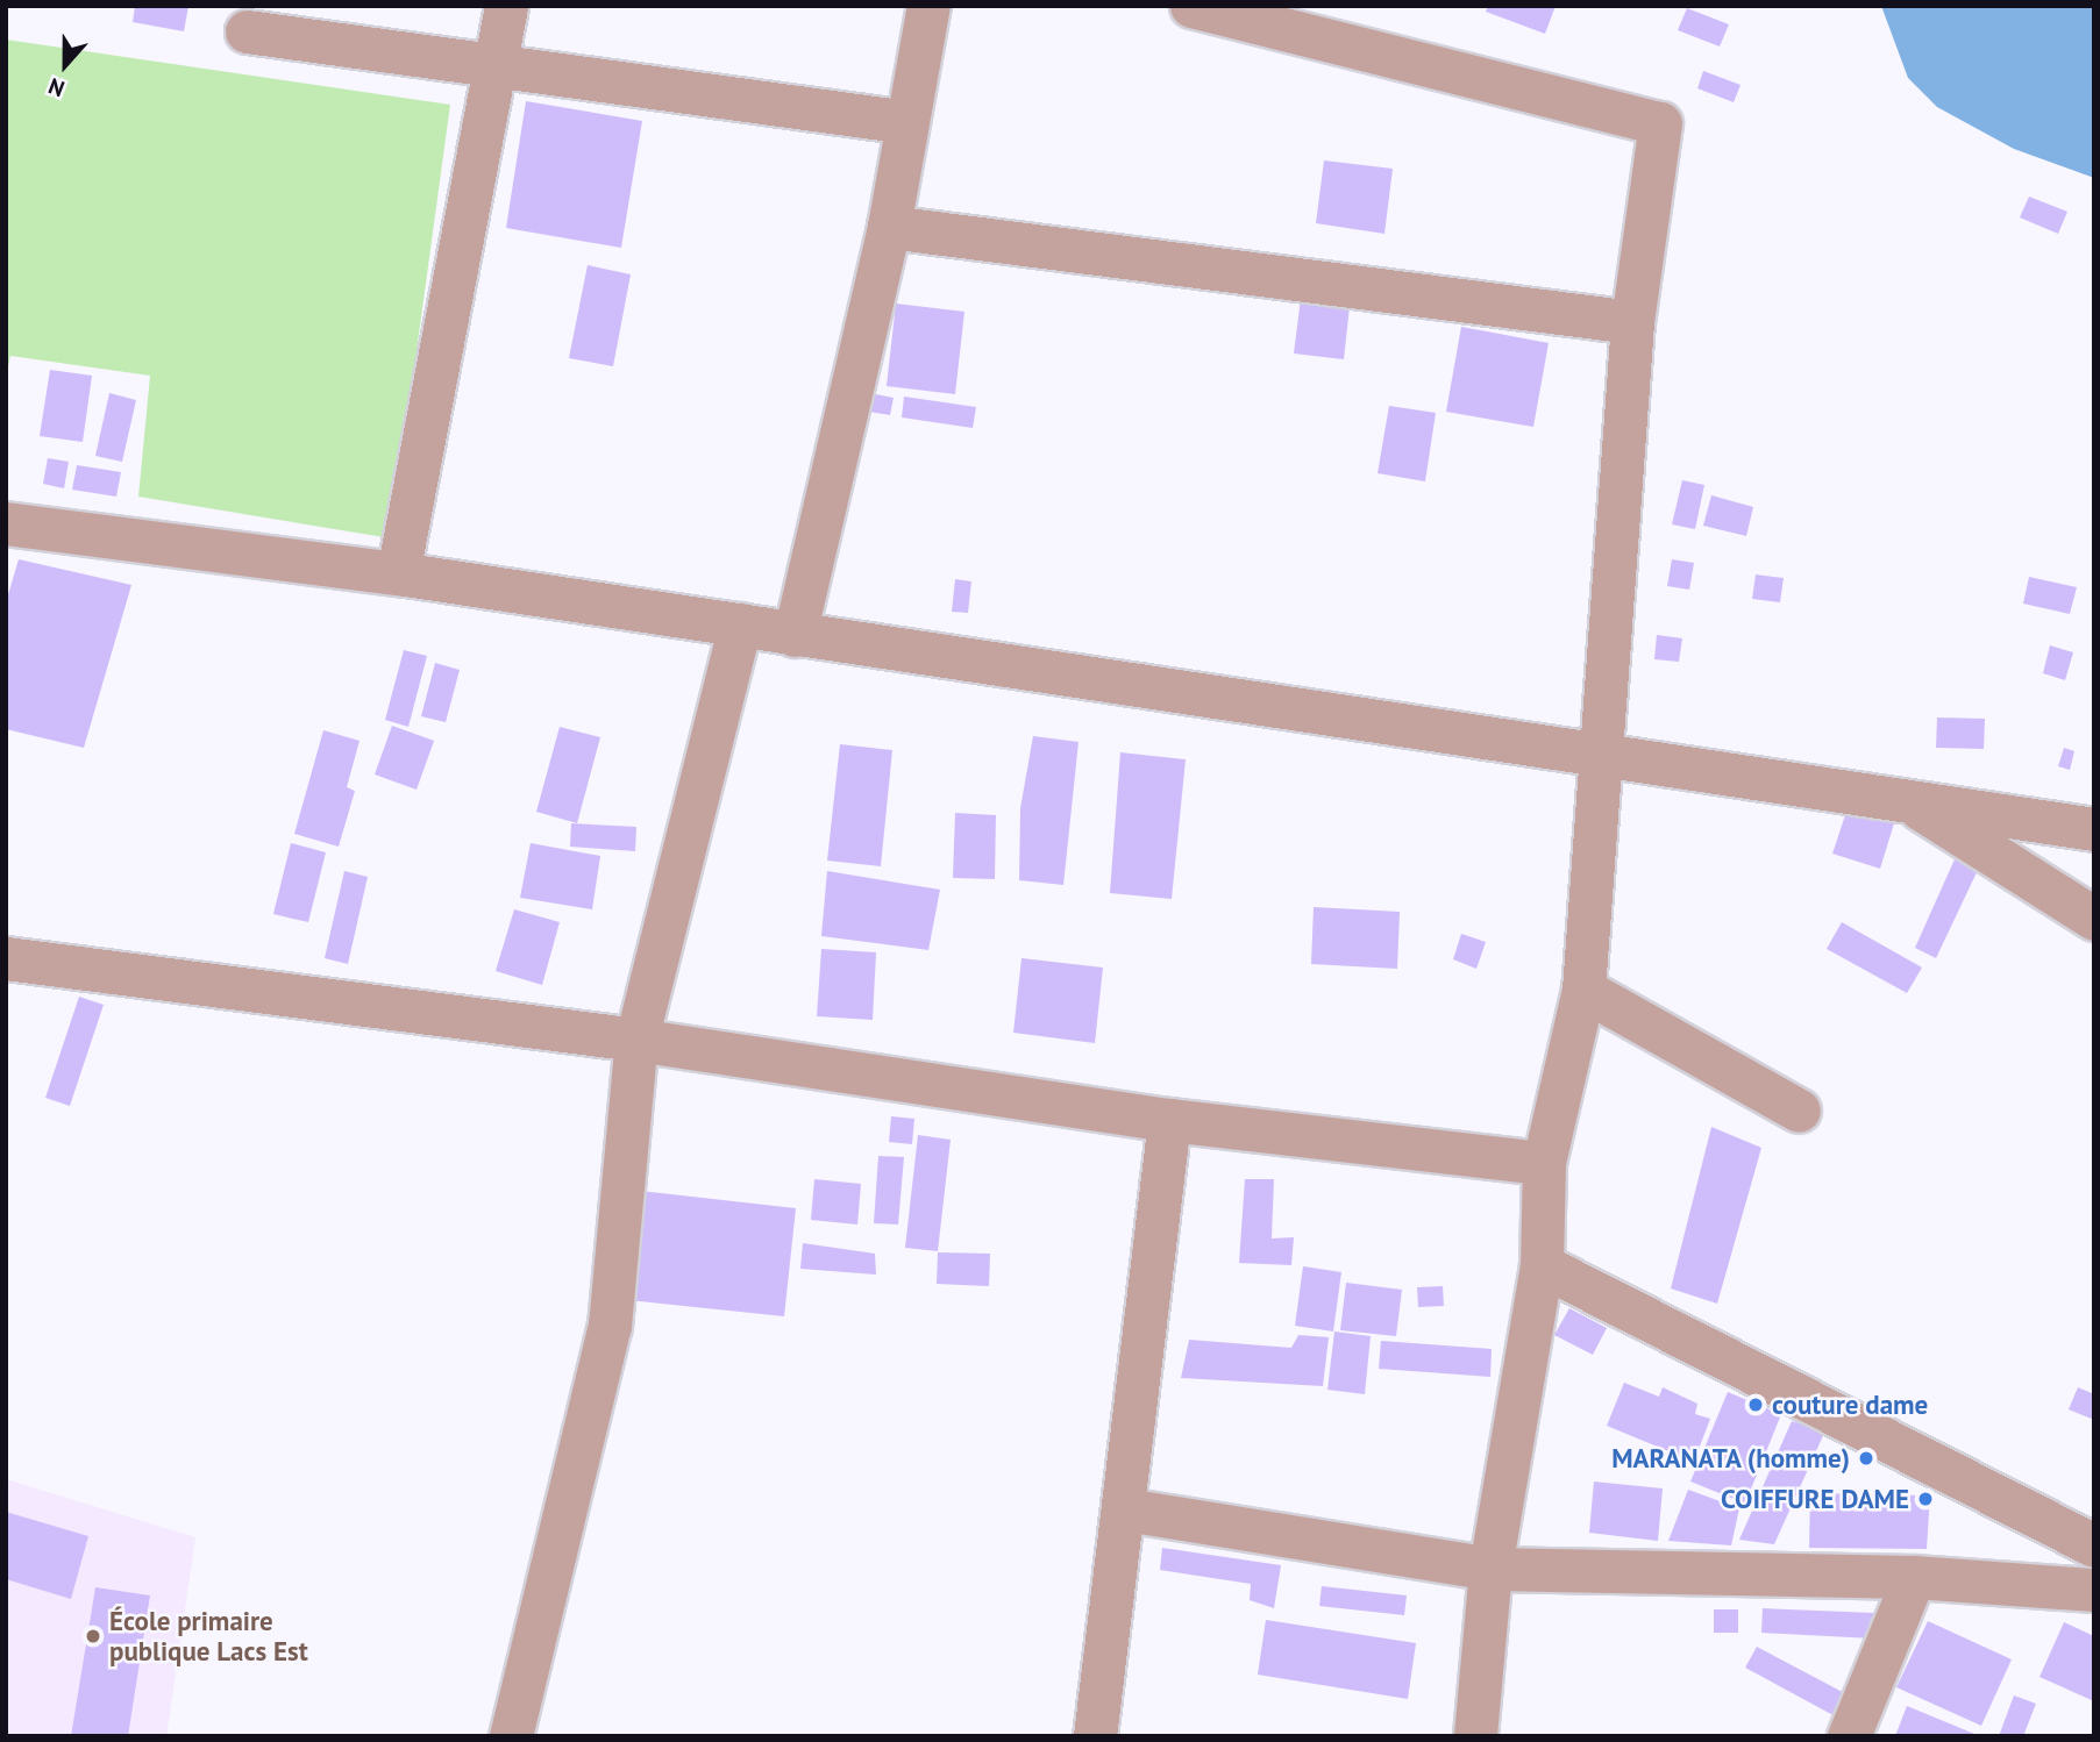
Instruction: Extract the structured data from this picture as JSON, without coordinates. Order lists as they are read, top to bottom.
{
  "places": [
    "couture dame",
    "MARANATA (homme)",
    "COIFFURE DAME",
    "École primaire publique Lacs Est"
  ],
  "north": "bottom"
}
